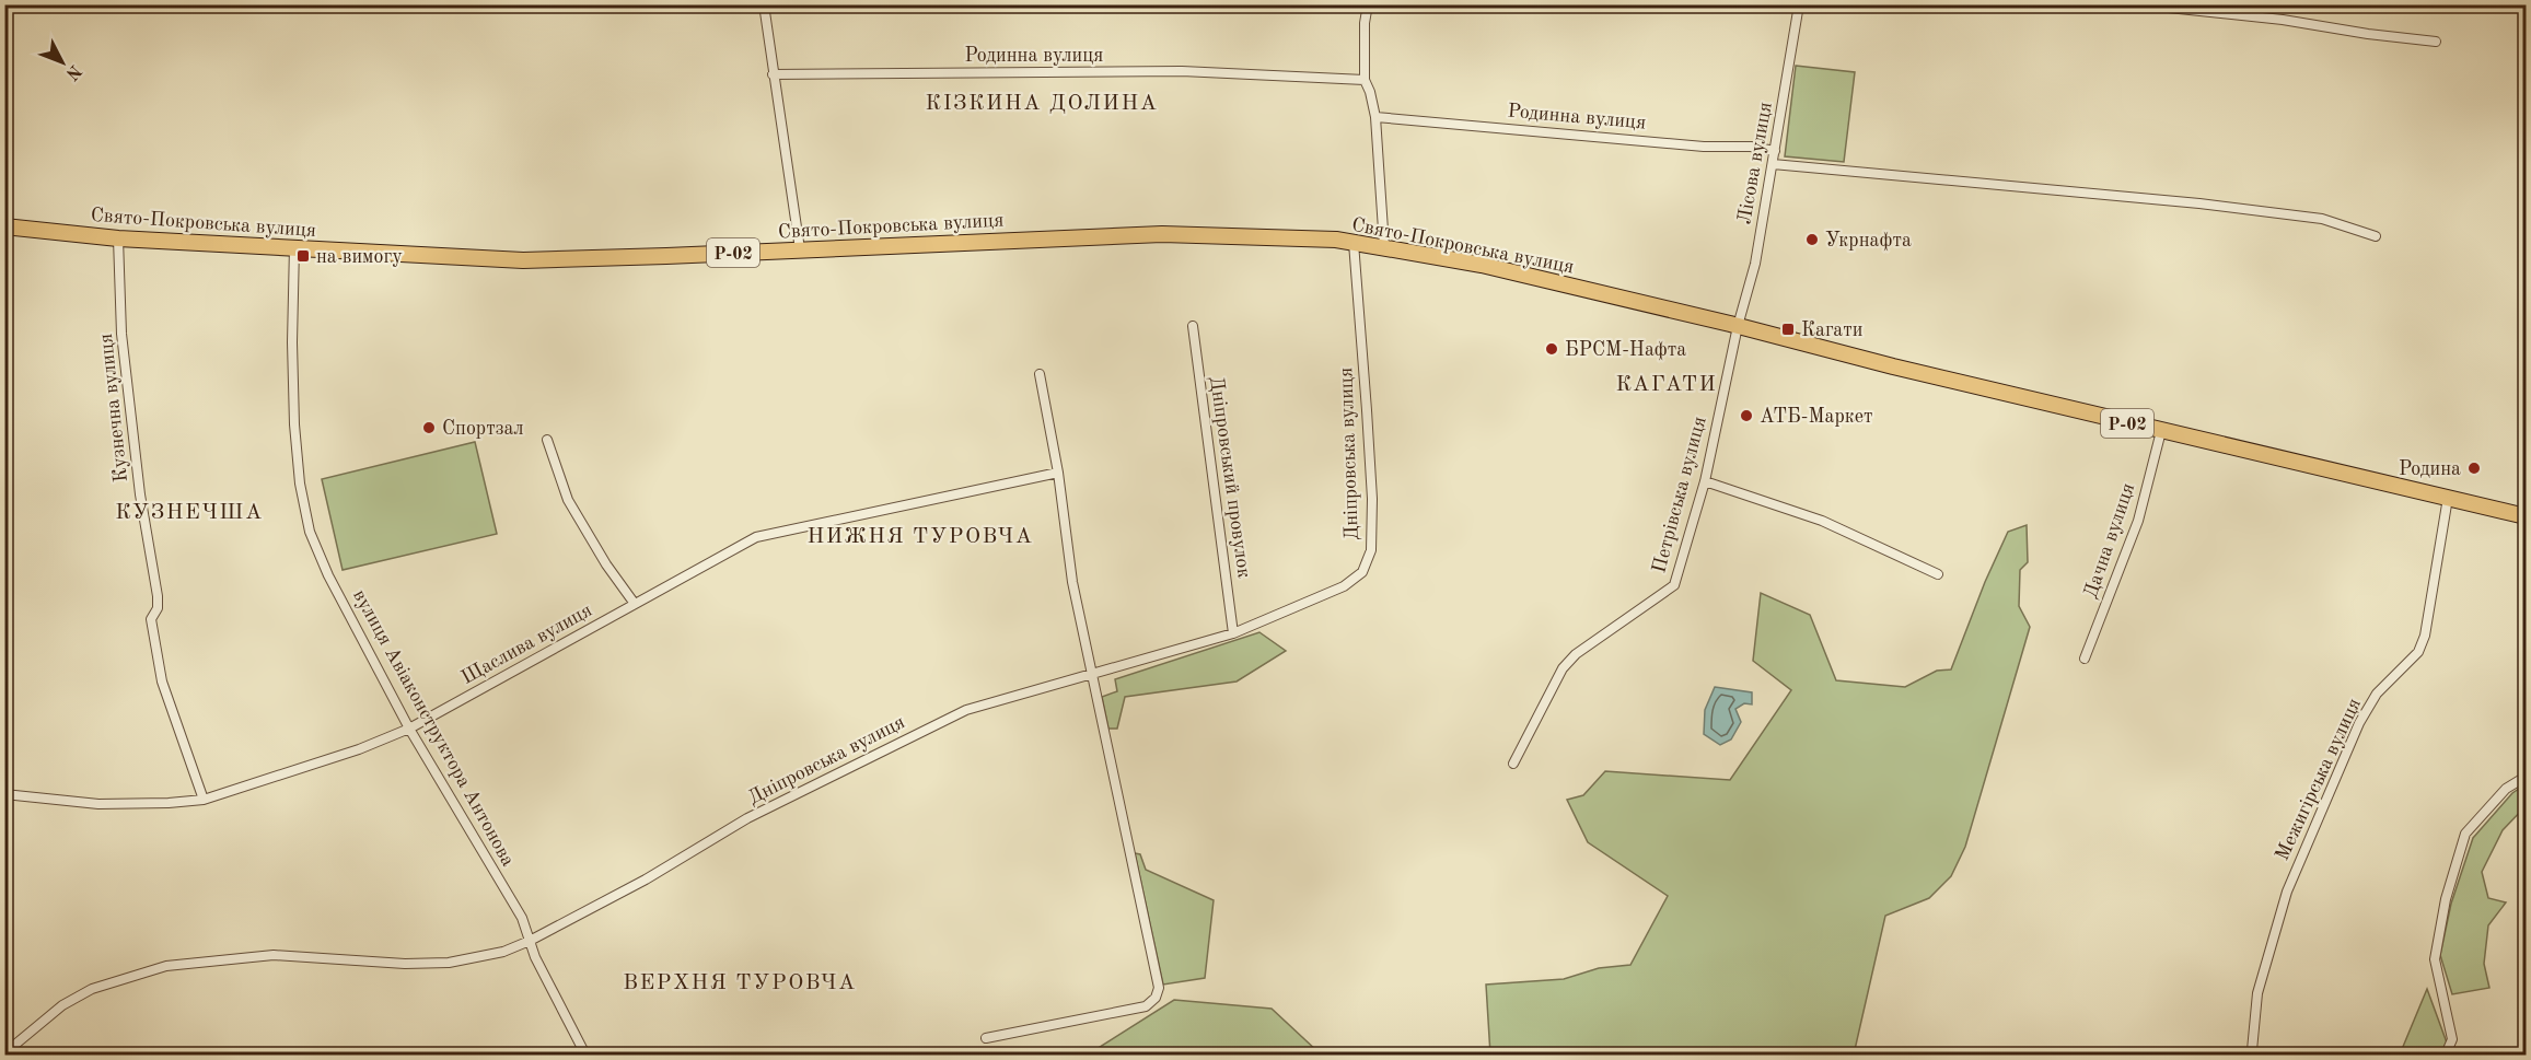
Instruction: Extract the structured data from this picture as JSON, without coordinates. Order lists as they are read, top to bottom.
{
  "streets": {
    "main road": ["Свято-Покровська вулиця", "Р-02"],
    "street": [
      "Родинна вулиця",
      "Лісова вулиця",
      "Кузнечна вулиця",
      "Дніпровська вулиця",
      "Дніпровський провулок",
      "Петрівська вулиця",
      "Дачна вулиця",
      "Щаслива вулиця",
      "вулиця Авіаконструктора Антонова",
      "Межигірська вулиця"
    ]
  },
  "crossings": [
    ["Родинна вулиця", "Лісова вулиця"],
    ["Лісова вулиця", "Свято-Покровська вулиця"],
    ["Лісова вулиця", "Р-02"],
    ["Лісова вулиця", "Петрівська вулиця"],
    ["Свято-Покровська вулиця", "Р-02"],
    ["Свято-Покровська вулиця", "Кузнечна вулиця"],
    ["Свято-Покровська вулиця", "Дніпровська вулиця"],
    ["Свято-Покровська вулиця", "Петрівська вулиця"],
    ["Свято-Покровська вулиця", "вулиця Авіаконструктора Антонова"],
    ["Р-02", "Петрівська вулиця"],
    ["Р-02", "Дачна вулиця"],
    ["Р-02", "Межигірська вулиця"],
    ["Кузнечна вулиця", "Щаслива вулиця"],
    ["Дніпровська вулиця", "Дніпровський провулок"],
    ["Дніпровська вулиця", "вулиця Авіаконструктора Антонова"],
    ["Щаслива вулиця", "вулиця Авіаконструктора Антонова"]
  ],
  "districts": [
    "КІЗКИНА ДОЛИНА",
    "КАГАТИ",
    "КУЗНЕЧША",
    "НИЖНЯ ТУРОВЧА",
    "ВЕРХНЯ ТУРОВЧА"
  ],
  "places": {
    "other": [
      "Укрнафта",
      "БРСМ-Нафта",
      "АТБ-Маркет",
      "Спортзал",
      "Родина"
    ],
    "transit": ["на вимогу", "Кагати"]
  },
  "north": "bottom right"
}
